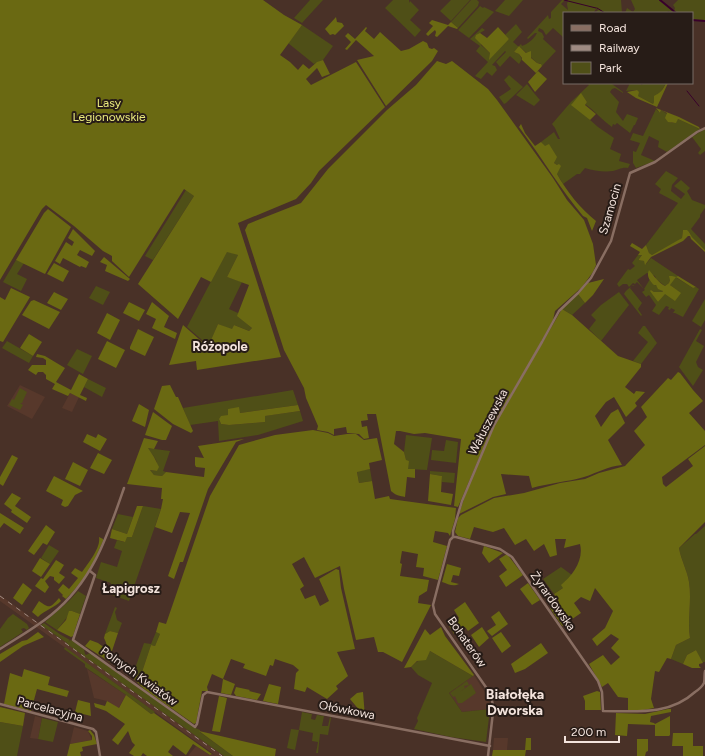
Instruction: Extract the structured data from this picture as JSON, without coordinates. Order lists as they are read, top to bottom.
{
  "streets": {
    "street": [
      "Szamocin",
      "Wałuszewska",
      "Żyrardowska",
      "Bohaterów",
      "Polnych Kwiatów",
      "Parcelacyjna",
      "Ołówkowa"
    ]
  },
  "crossings": [
    ["Szamocin", "Wałuszewska"],
    ["Wałuszewska", "Żyrardowska"],
    ["Wałuszewska", "Bohaterów"],
    ["Bohaterów", "Ołówkowa"],
    ["Polnych Kwiatów", "Ołówkowa"]
  ],
  "districts": ["Różopole", "Łapigrosz", "Białołęka Dworska"],
  "parks": ["Lasy Legionowskie"],
  "legend": ["Road", "Railway", "Park"],
  "scale_bar": "200 m"
}
